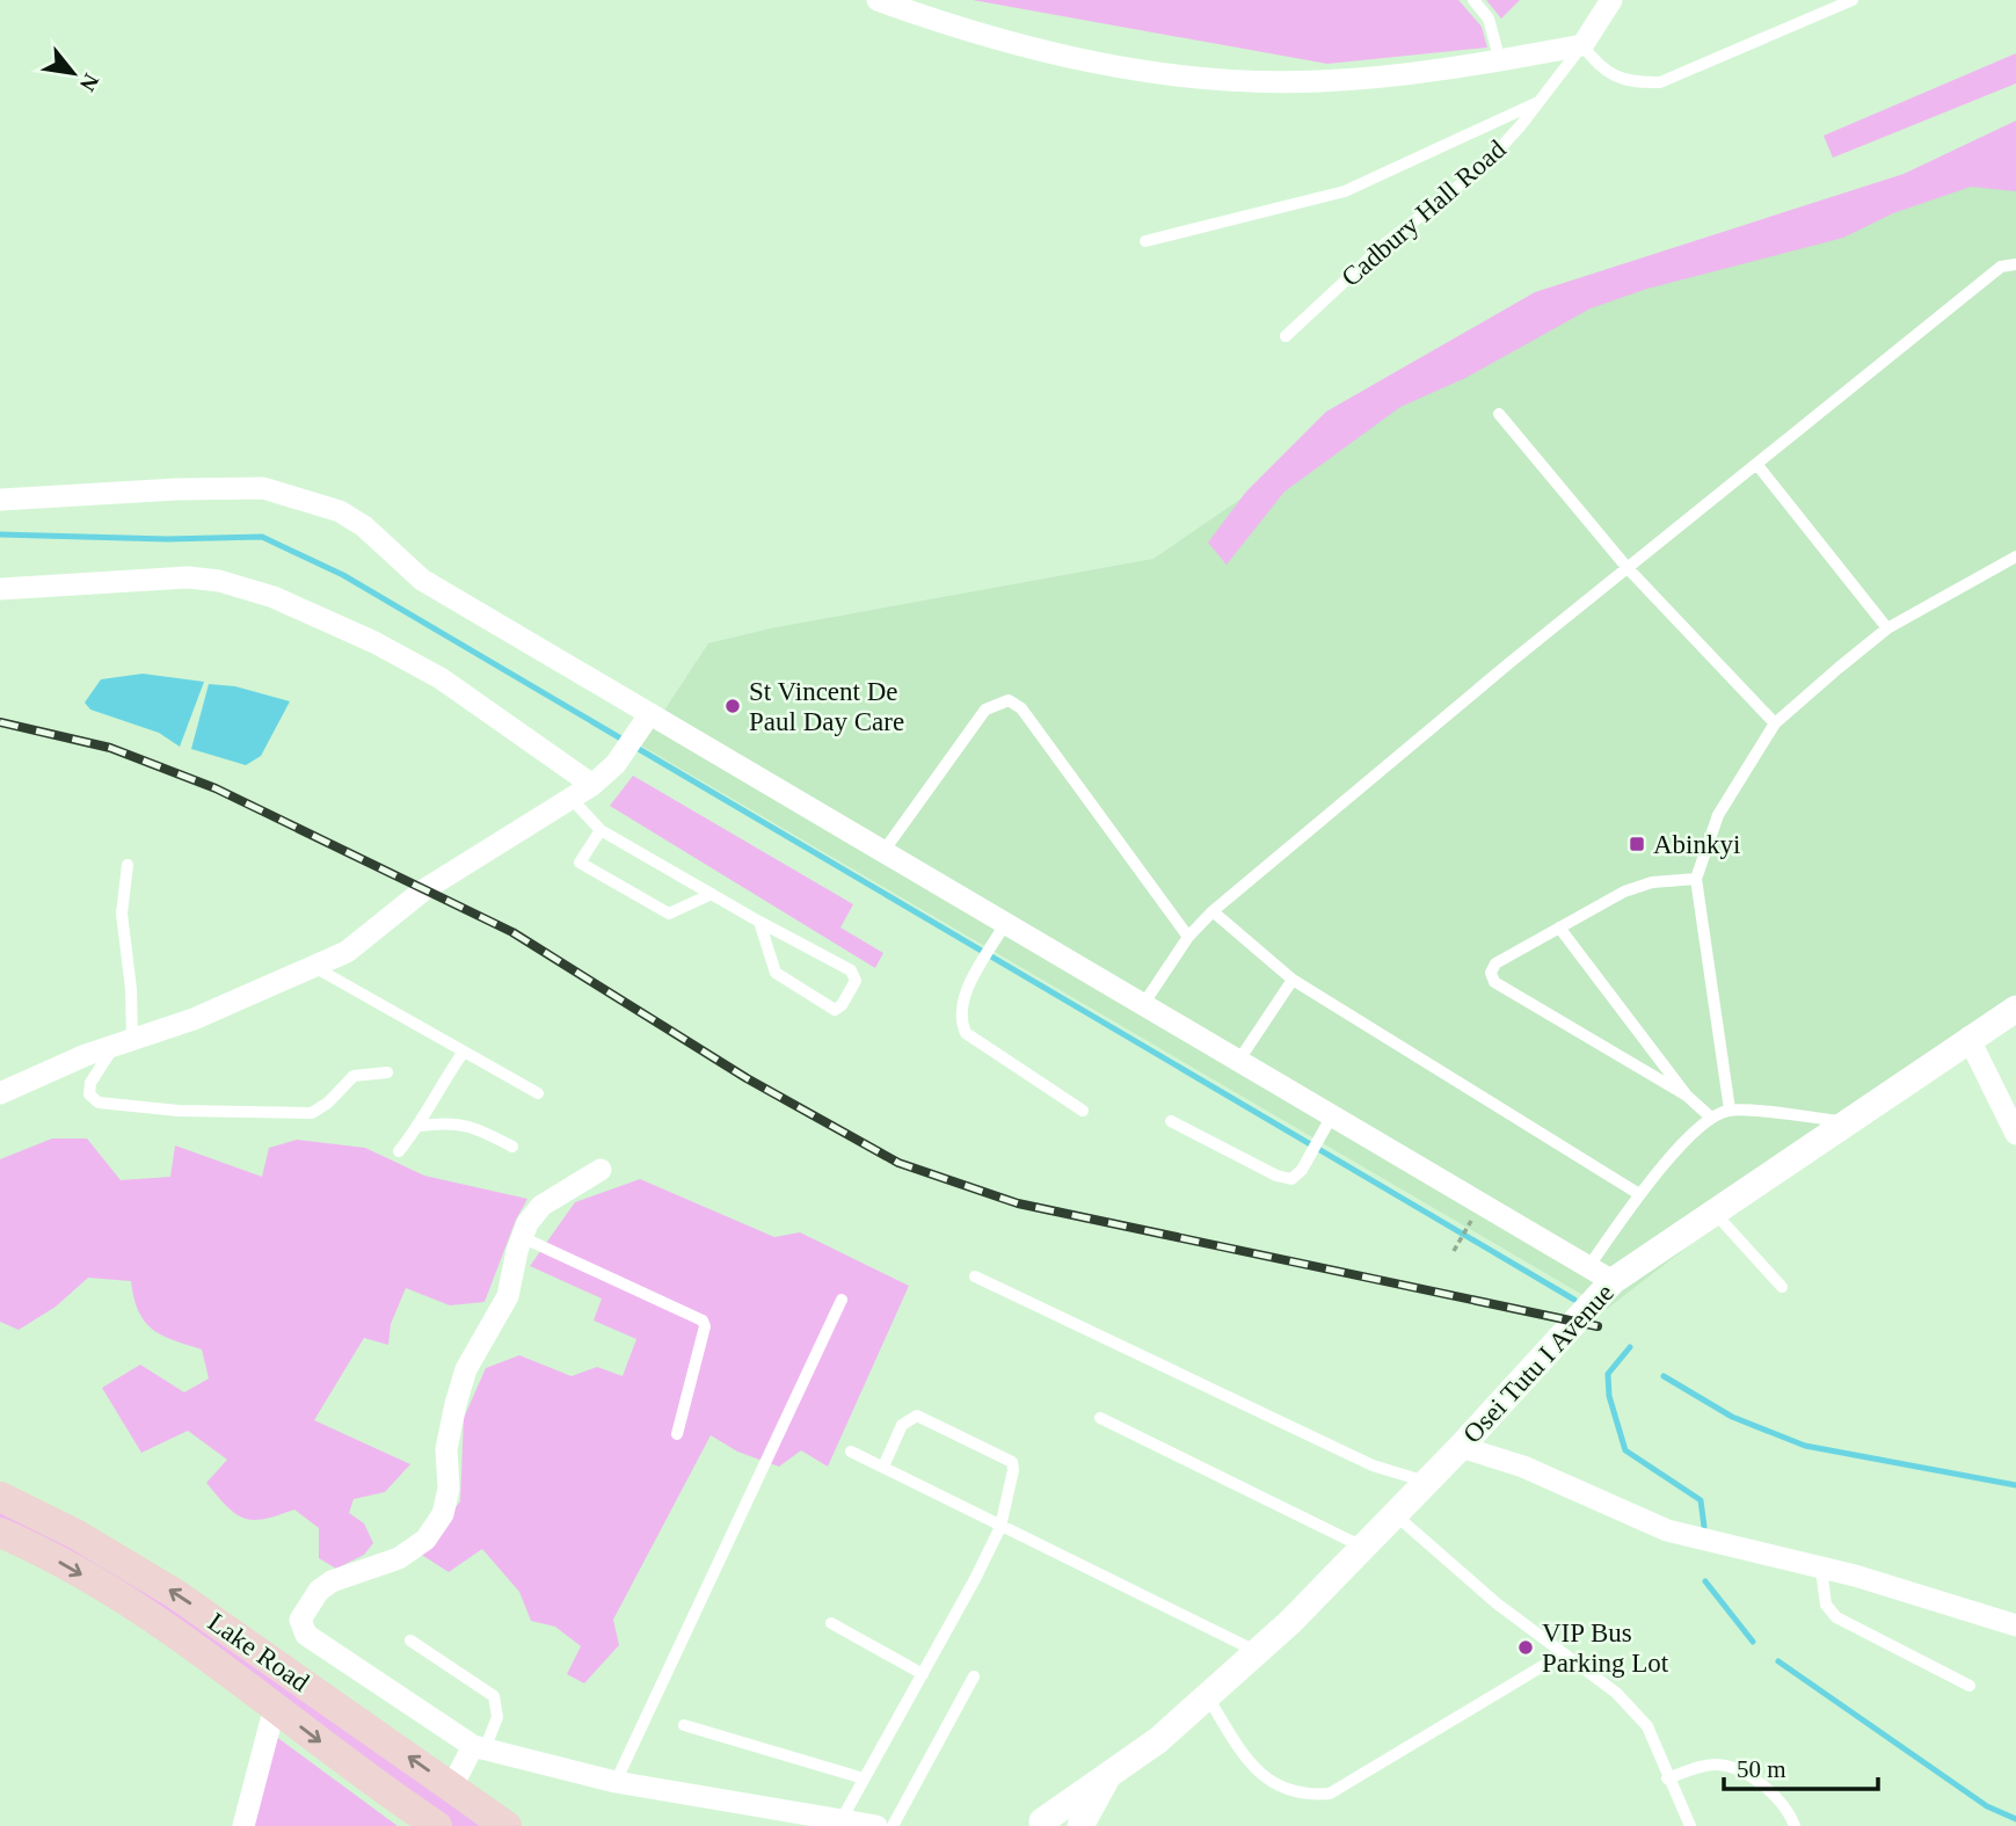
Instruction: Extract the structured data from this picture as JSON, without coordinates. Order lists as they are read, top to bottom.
{
  "streets": {
    "main road": ["Lake Road"],
    "street": ["Osei Tutu I Avenue"],
    "lane": ["Cadbury Hall Road"]
  },
  "places": {
    "other": ["St Vincent De Paul Day Care", "VIP Bus Parking Lot"],
    "transit": ["Abinkyi"]
  },
  "scale_bar": "50 m",
  "north": "bottom right"
}
